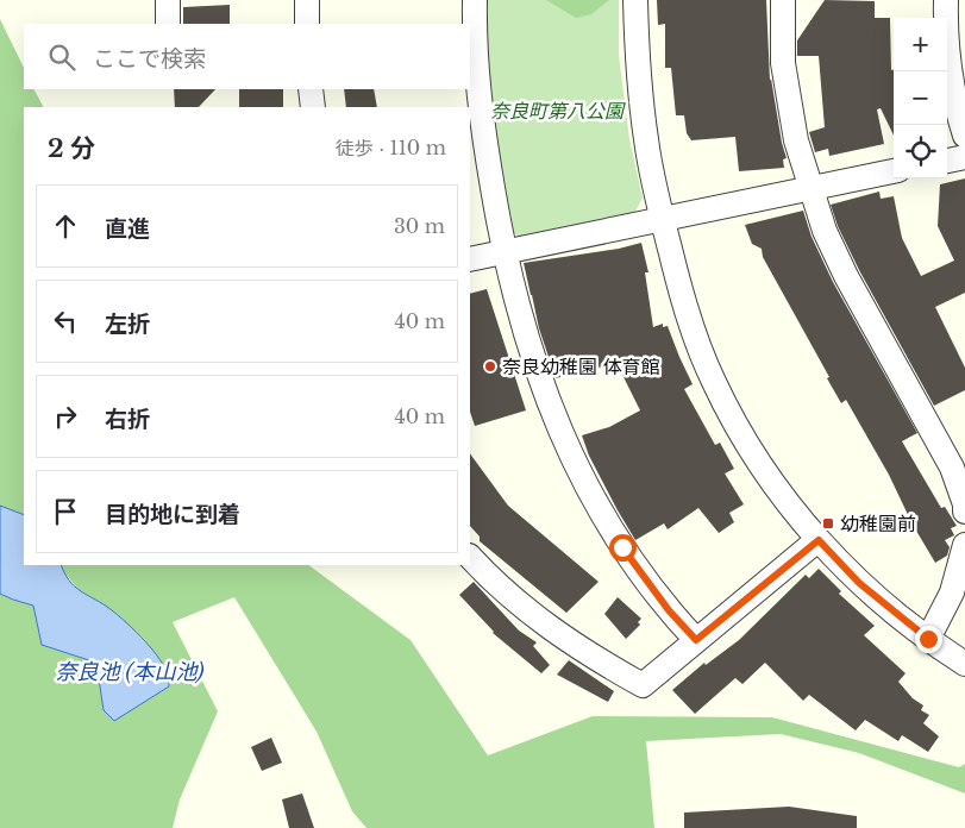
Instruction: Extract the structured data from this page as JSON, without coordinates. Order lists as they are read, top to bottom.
{
  "water": ["奈良池 (本山池)"],
  "parks": ["奈良町第八公園"],
  "places": {
    "other": ["奈良幼稚園 体育館"],
    "transit": ["幼稚園前"]
  },
  "page": {
    "map_buttons": ["+", "−"],
    "search": "ここで検索",
    "heading": ["2 分", "徒歩 · 110 m"],
    "list": [
      ["直進", "30 m"],
      ["左折", "40 m"],
      ["右折", "40 m"],
      "目的地に到着"
    ]
  }
}
